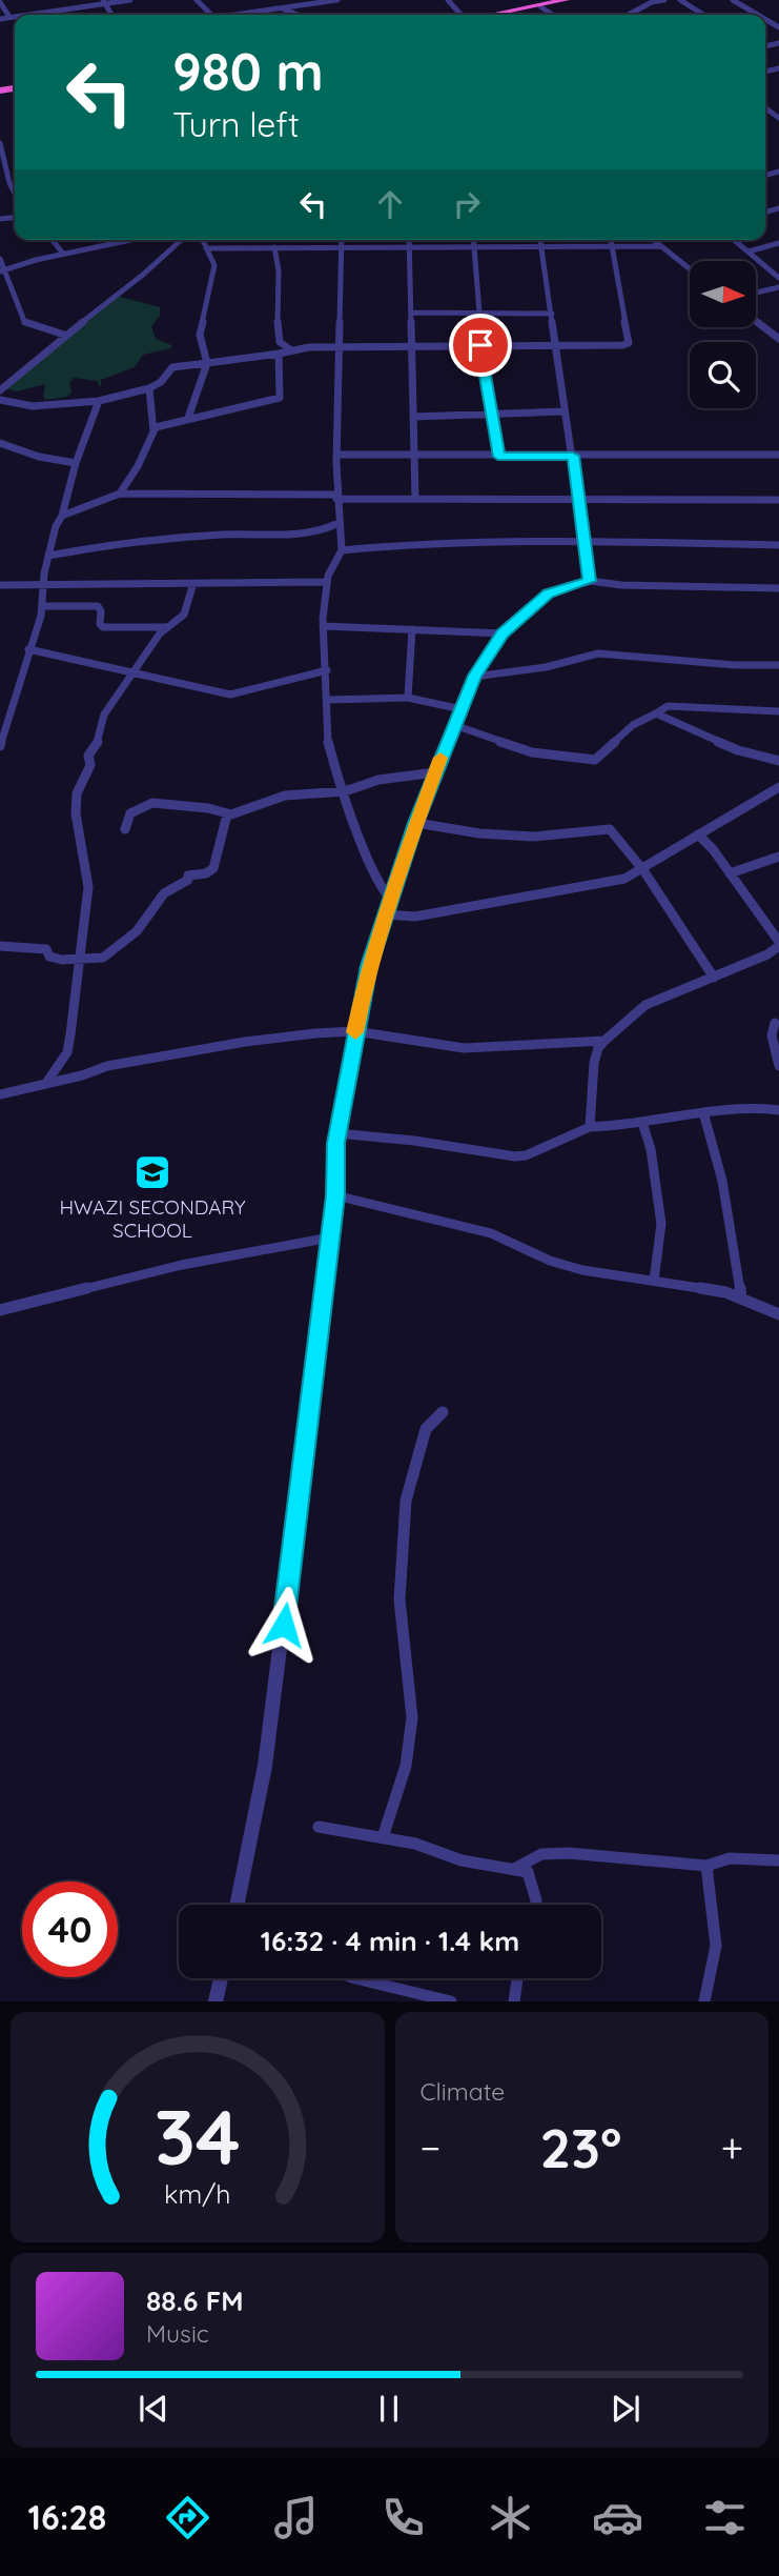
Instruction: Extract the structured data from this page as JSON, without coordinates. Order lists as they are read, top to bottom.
{
  "places": {
    "school or university": ["HWAZI SECONDARY SCHOOL"]
  },
  "north": "right",
  "page": {
    "turn": ["980 m", "Turn left"],
    "limit": "40",
    "trip": "16:32 · 4 min · 1.4 km",
    "tile": "Climate",
    "heat": ["−", "23°", "+"],
    "song": ["88.6 FM", "Music"],
    "tabs": "16:28",
    "gauge": ["34", "km/h"]
  }
}
